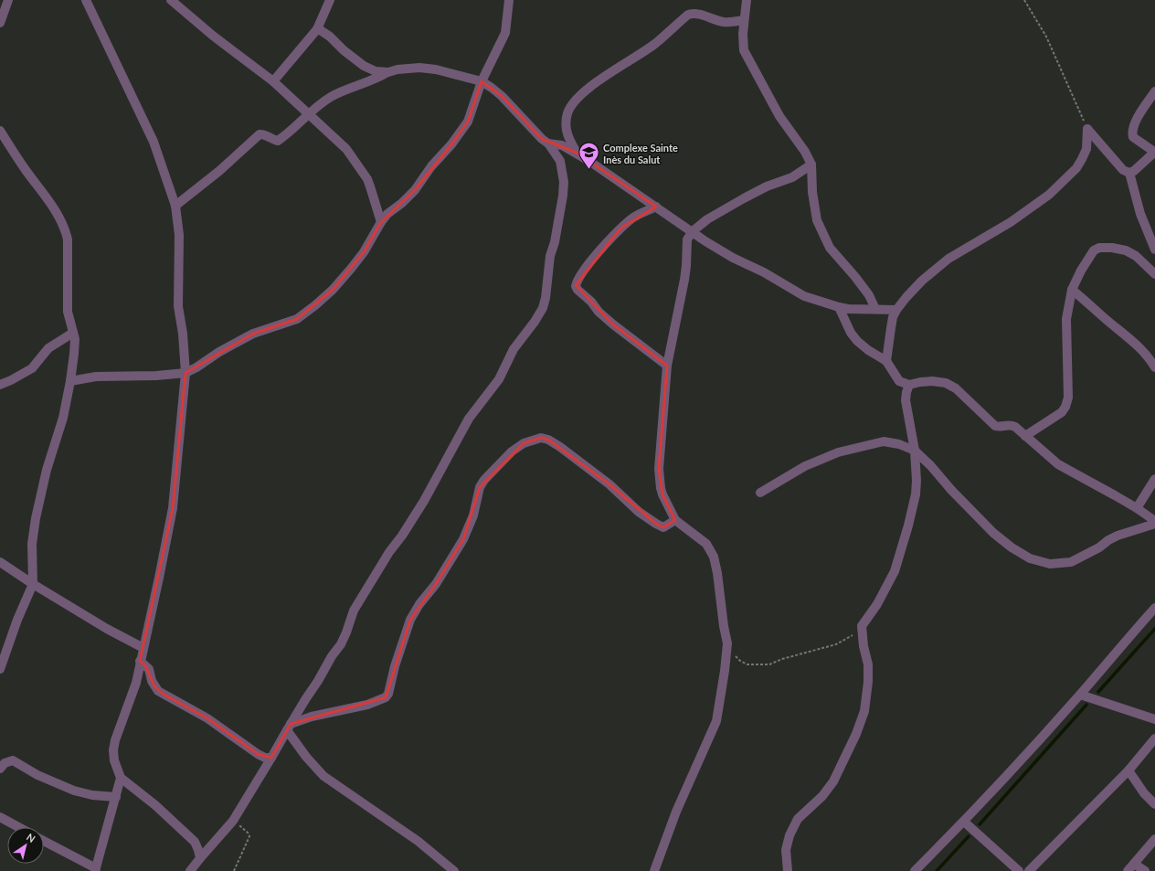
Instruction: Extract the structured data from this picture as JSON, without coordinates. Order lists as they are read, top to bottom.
{
  "places": {
    "school or university": ["Complexe Sainte Inès du Salut"]
  },
  "north": "top right"
}
